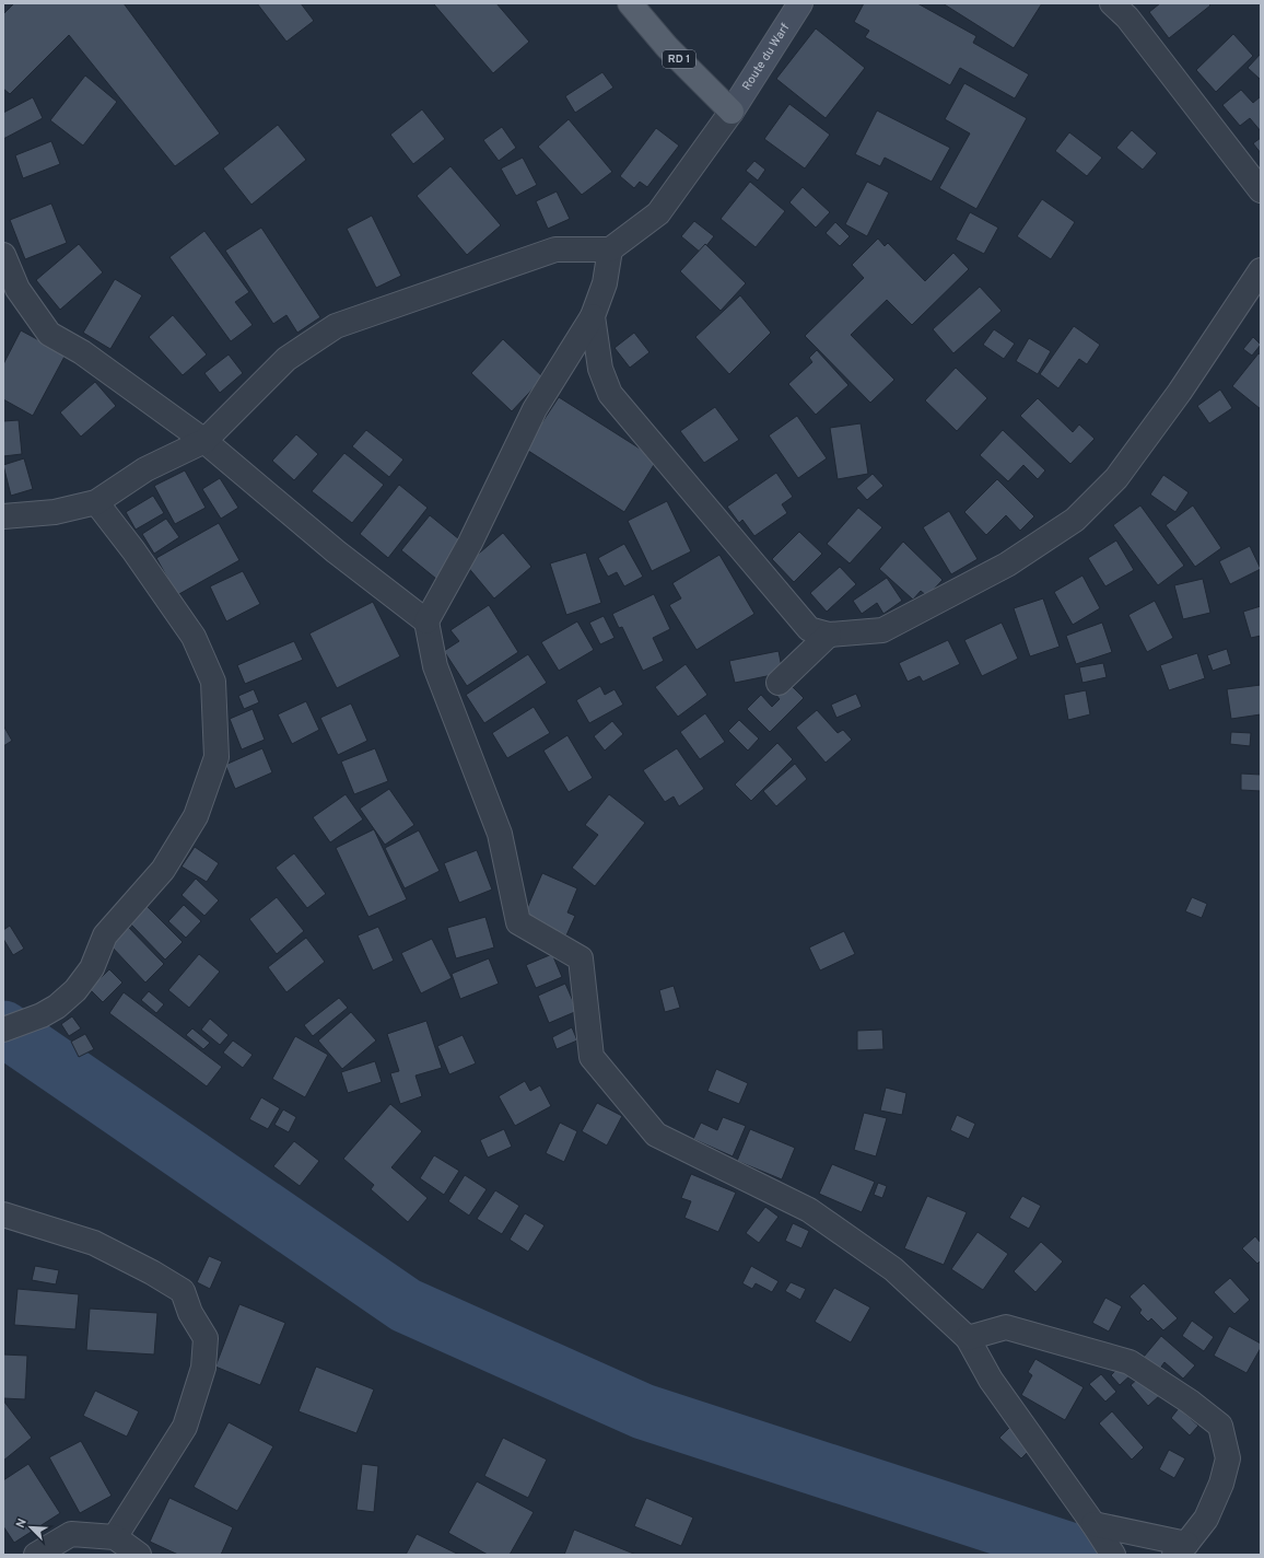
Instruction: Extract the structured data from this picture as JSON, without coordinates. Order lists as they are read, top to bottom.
{
  "streets": {
    "main road": ["Route du Warf", "RD 1"]
  },
  "crossings": [
    ["Route du Warf", "RD 1"]
  ],
  "north": "top left"
}
